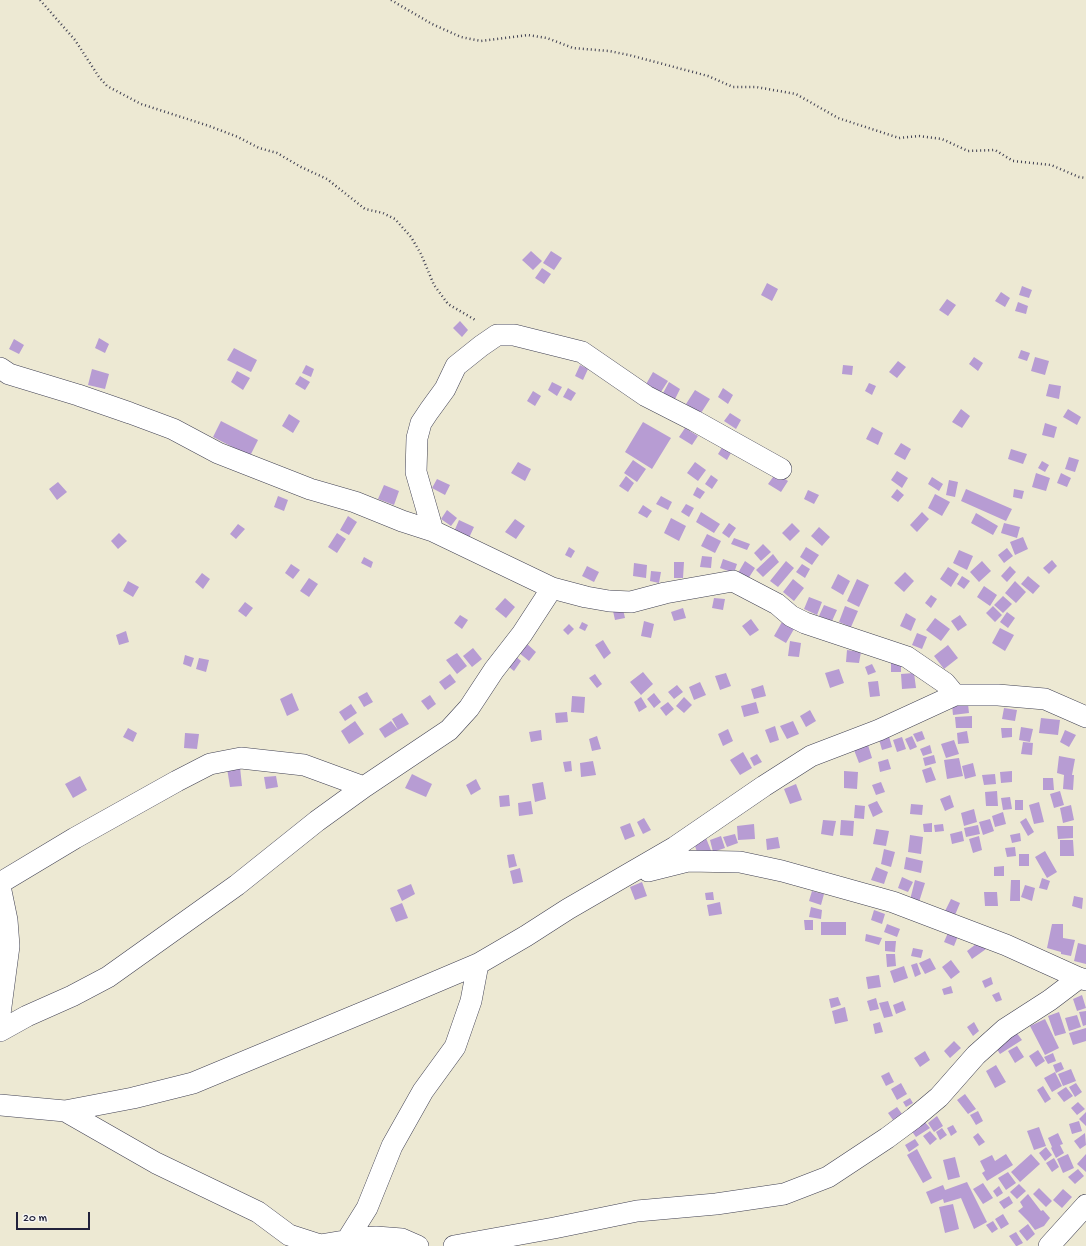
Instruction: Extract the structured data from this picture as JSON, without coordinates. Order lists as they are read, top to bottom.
{
  "scale_bar": "20 m"
}
